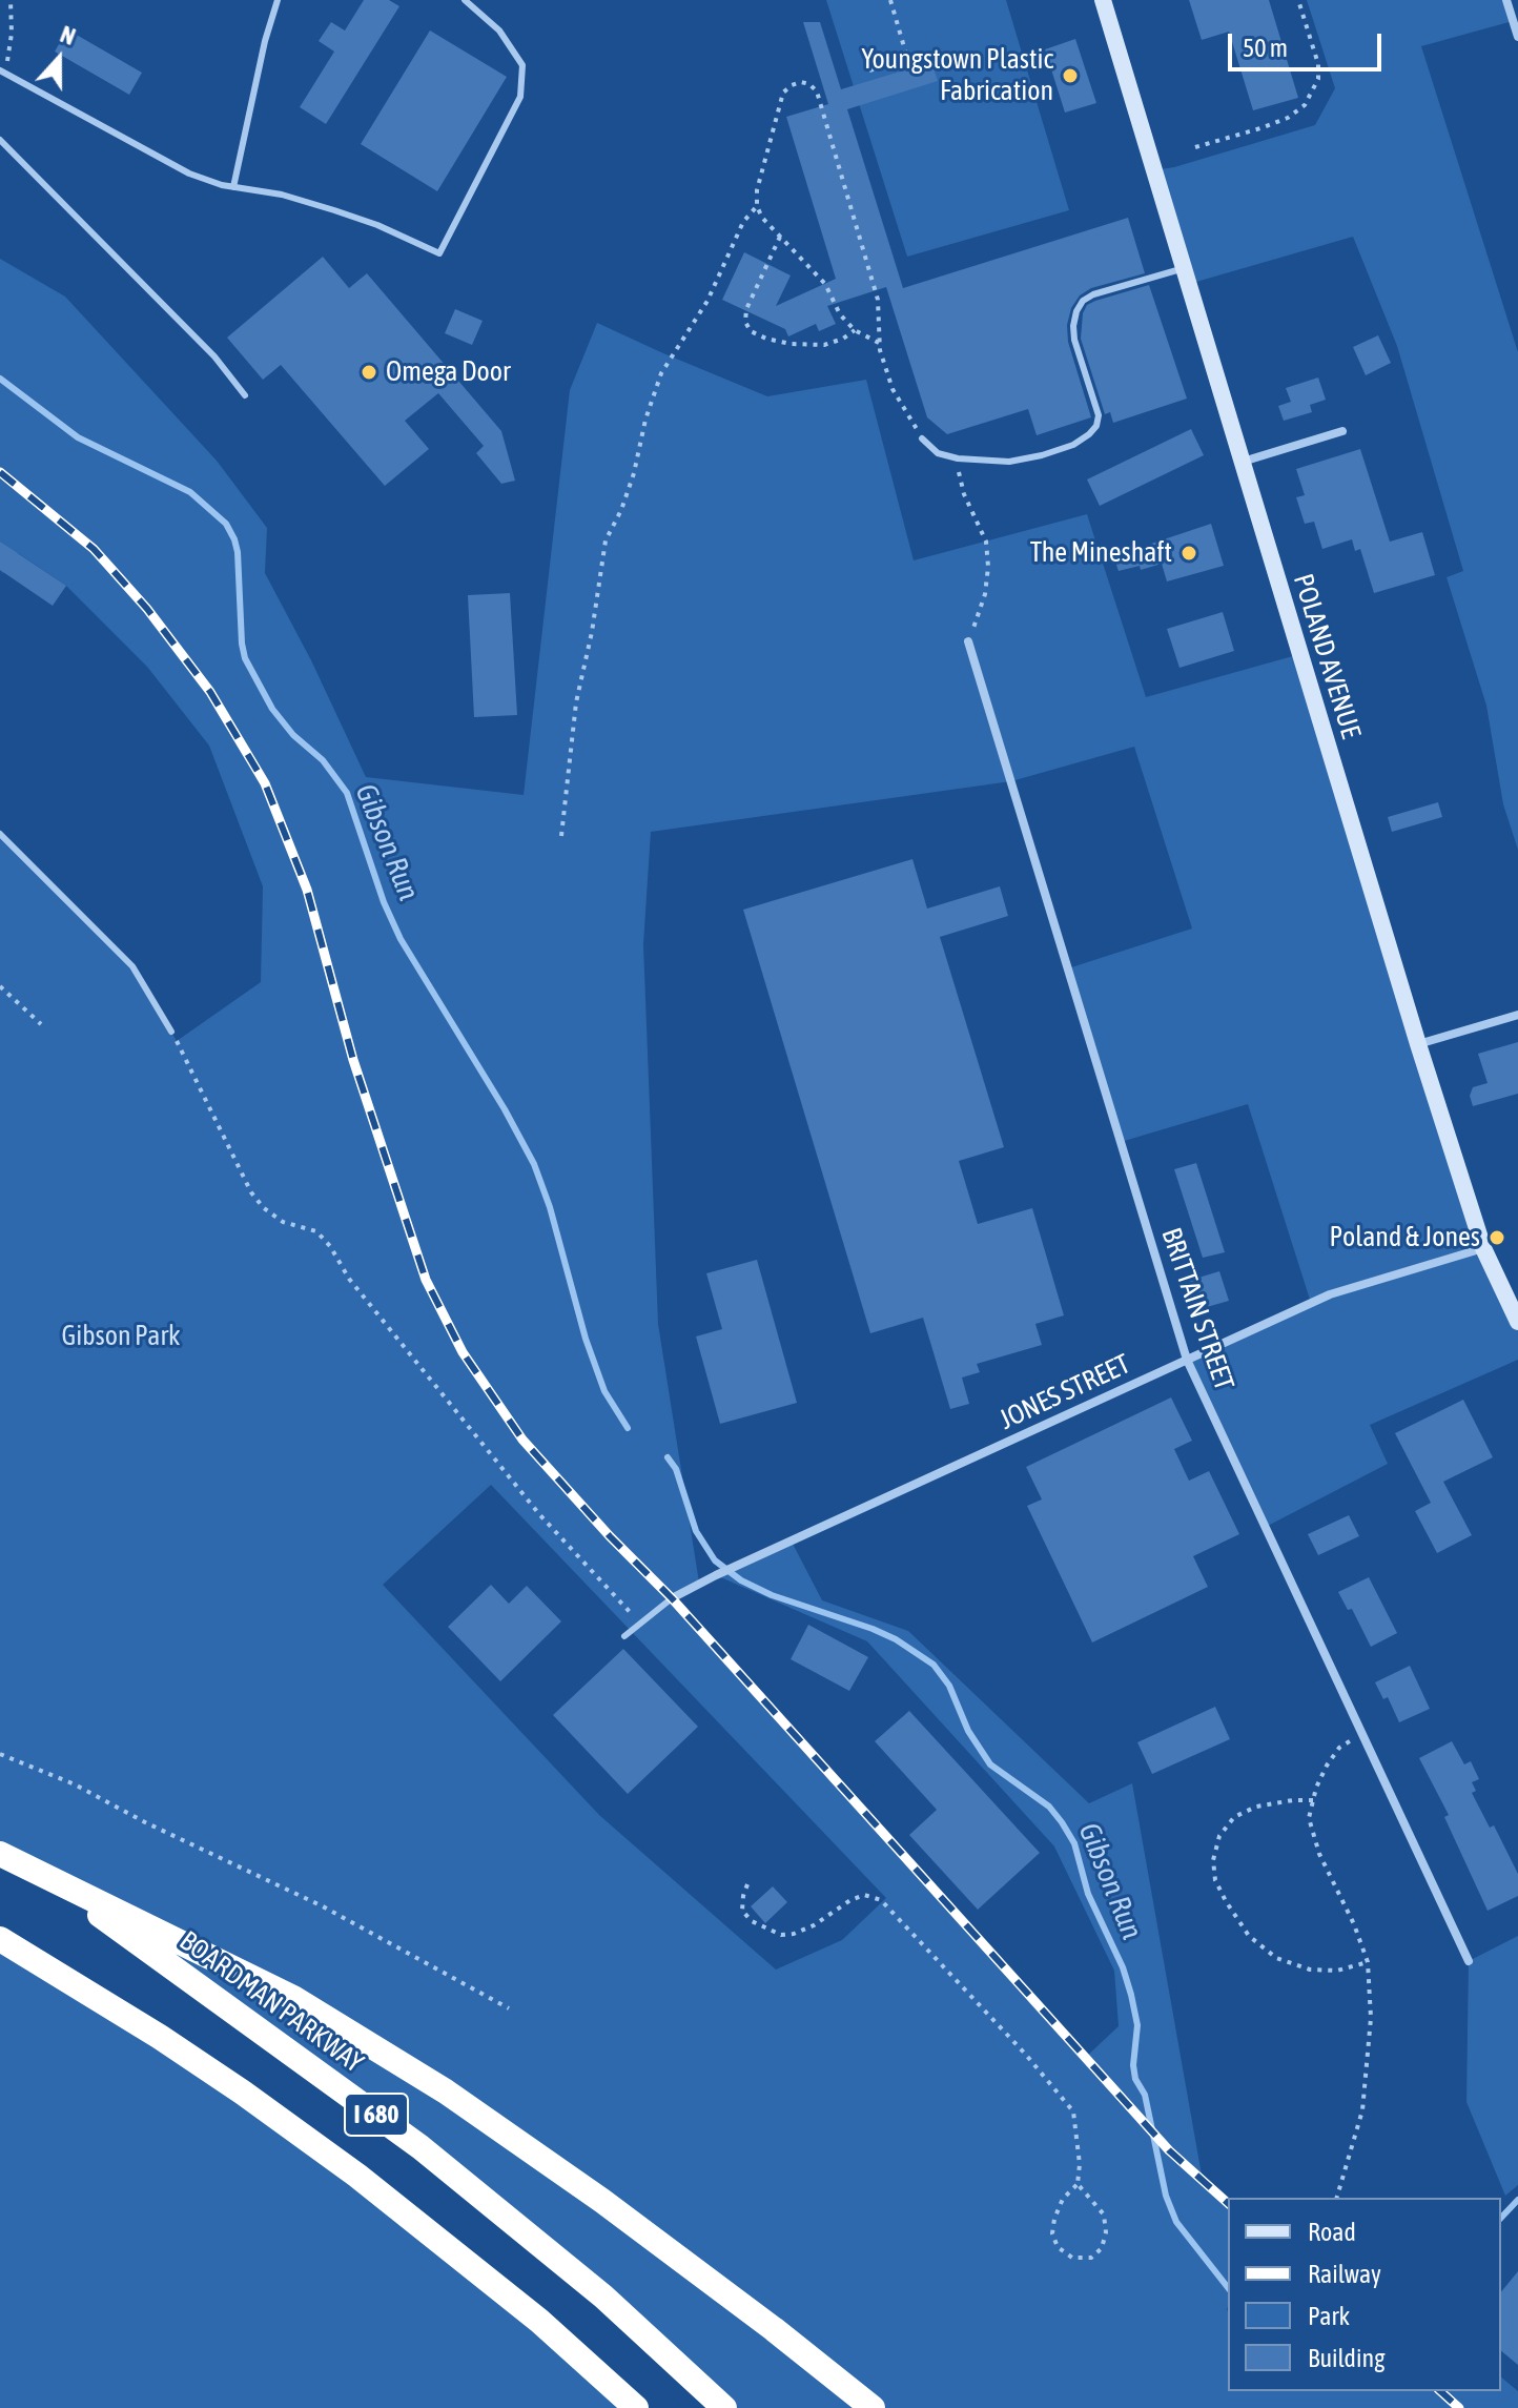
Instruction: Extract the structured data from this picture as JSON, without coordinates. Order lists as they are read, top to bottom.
{
  "streets": {
    "highway": ["BOARDMAN PARKWAY", "I 680"],
    "main road": ["POLAND AVENUE"],
    "street": ["BRITTAIN STREET", "JONES STREET"]
  },
  "crossings": [
    ["POLAND AVENUE", "JONES STREET"],
    ["BRITTAIN STREET", "JONES STREET"]
  ],
  "water": ["Gibson Run"],
  "parks": ["Gibson Park"],
  "places": [
    "Youngstown Plastic Fabrication",
    "Omega Door",
    "The Mineshaft",
    "Poland & Jones"
  ],
  "legend": [
    "Road",
    "Railway",
    "Park",
    "Building"
  ],
  "scale_bar": "50 m",
  "north": "top"
}
